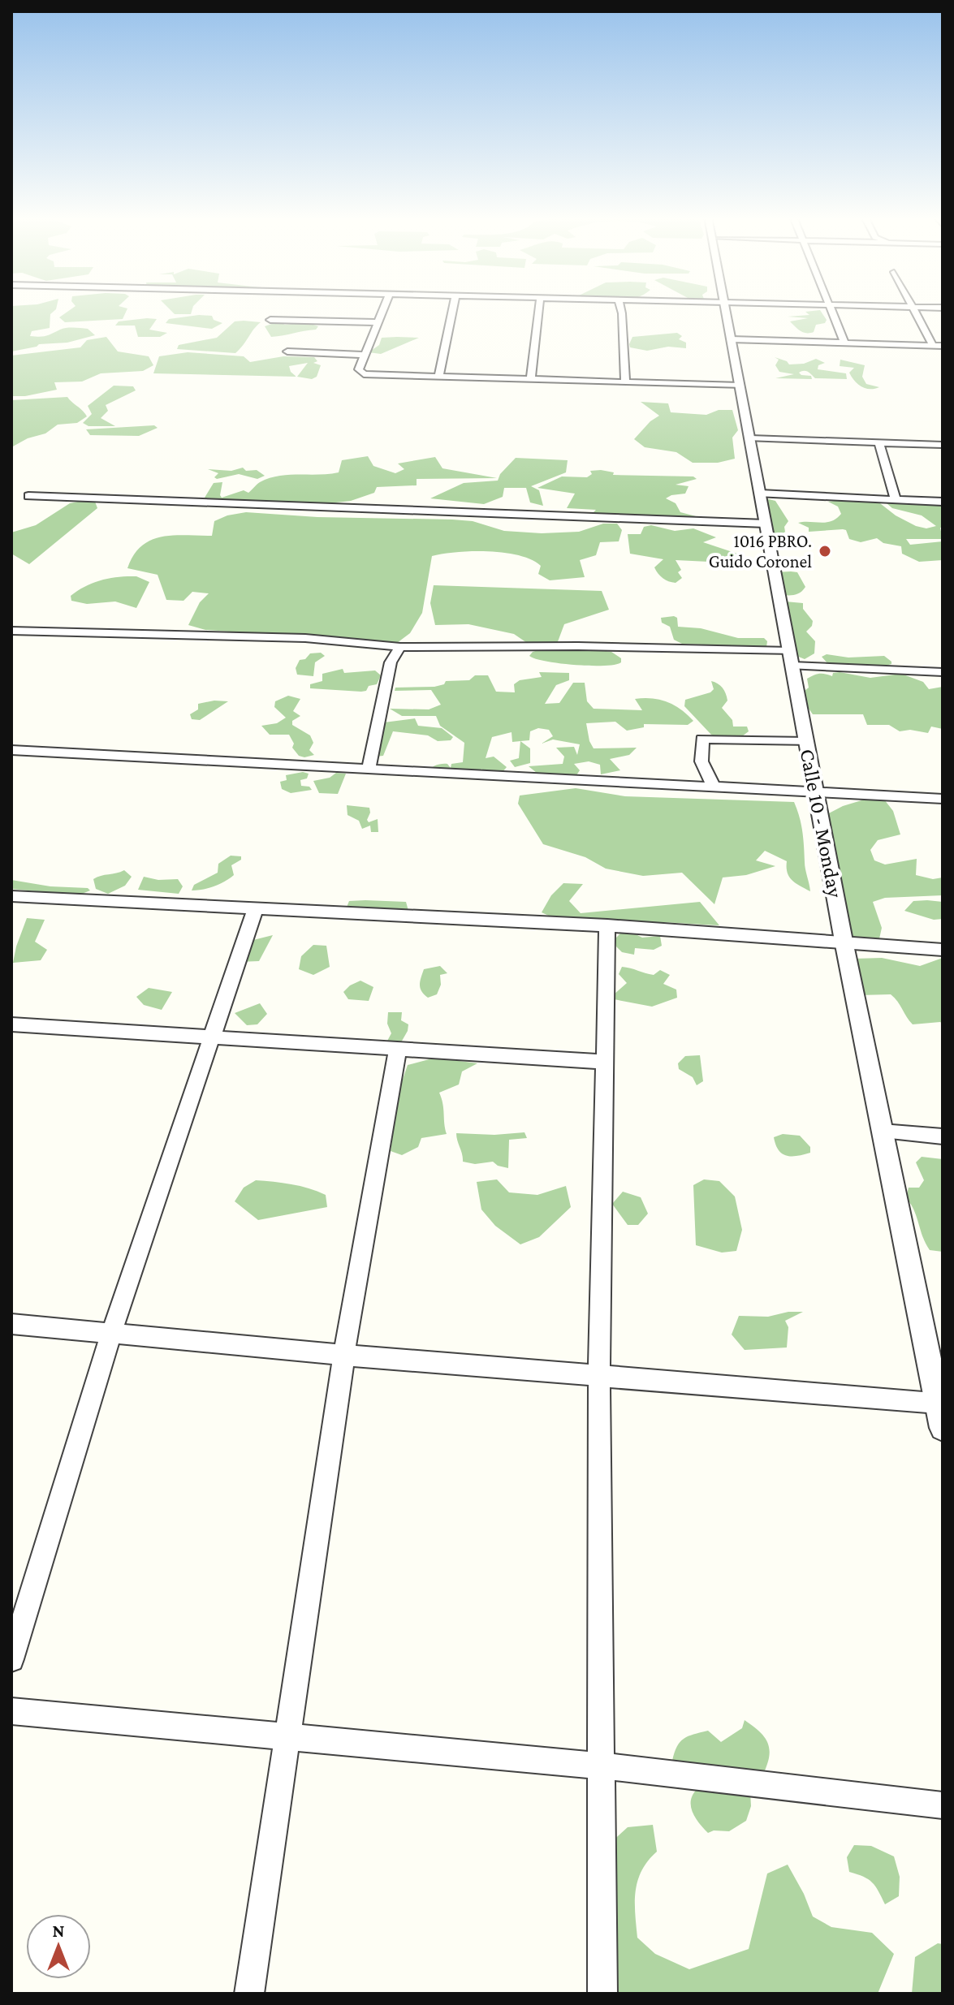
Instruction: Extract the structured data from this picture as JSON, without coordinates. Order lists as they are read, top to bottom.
{
  "streets": {
    "street": ["Calle 10 - Monday"]
  },
  "places": ["1016 PBRO. Guido Coronel"],
  "north": "top"
}
